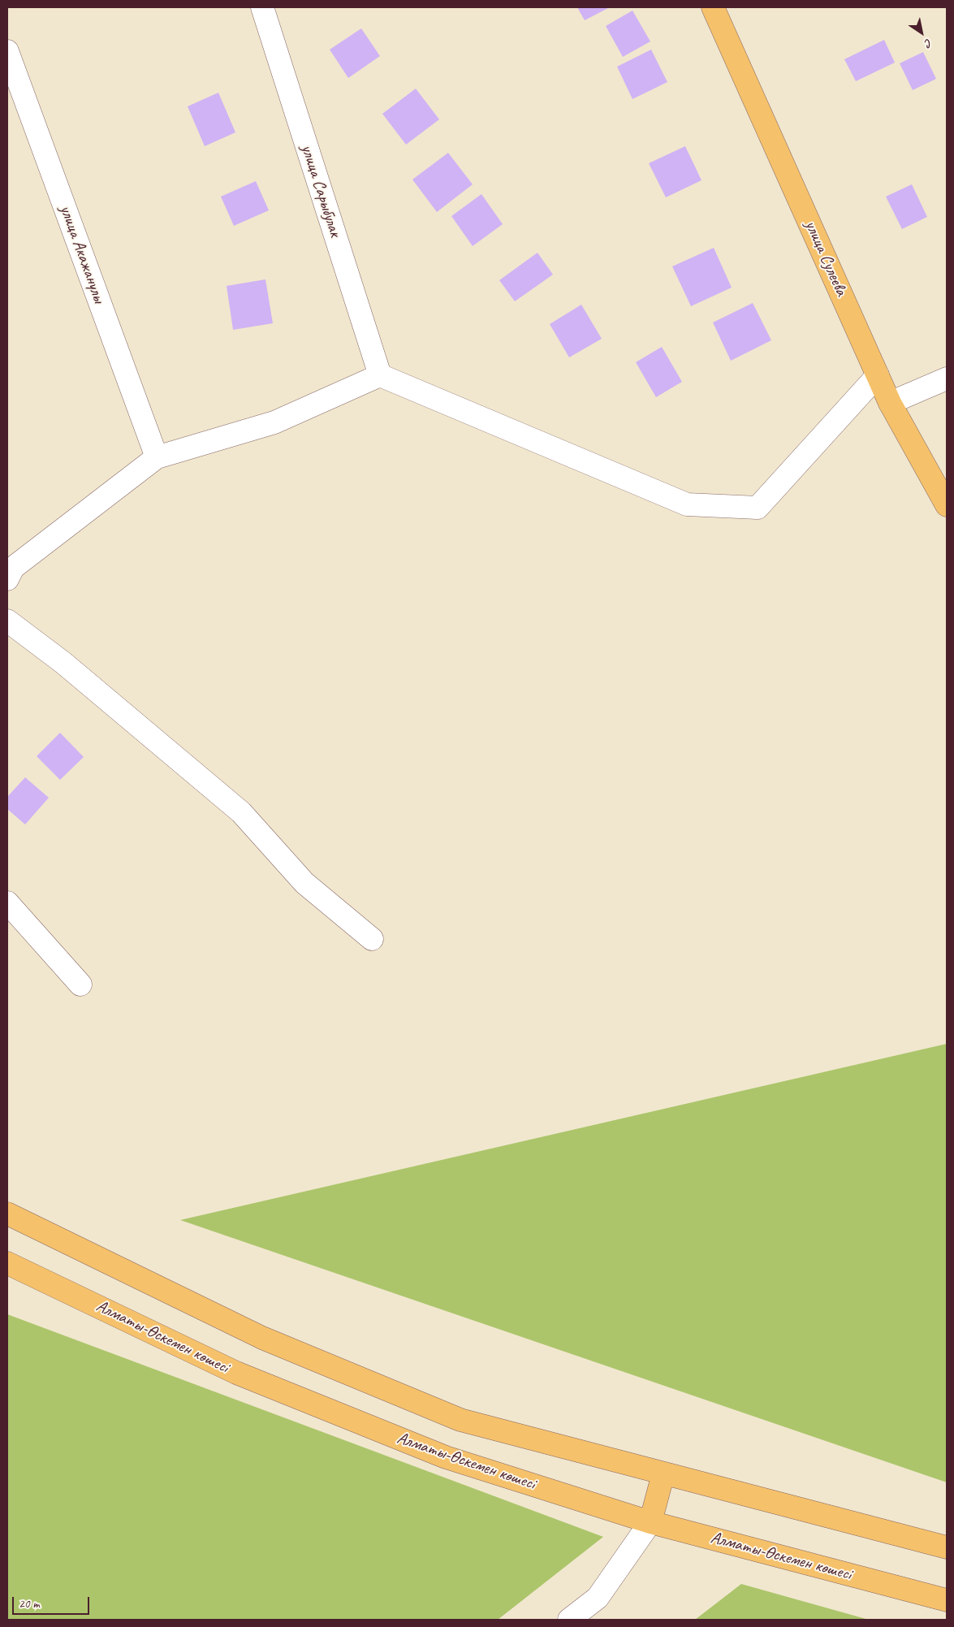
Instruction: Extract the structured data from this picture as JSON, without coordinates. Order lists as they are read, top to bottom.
{
  "streets": {
    "main road": ["улица Сулеева", "Алматы-Өскемен көшесі"],
    "street": ["улица Сарыбулак", "улица Акажанулы"]
  },
  "scale_bar": "20 m",
  "north": "bottom right"
}
